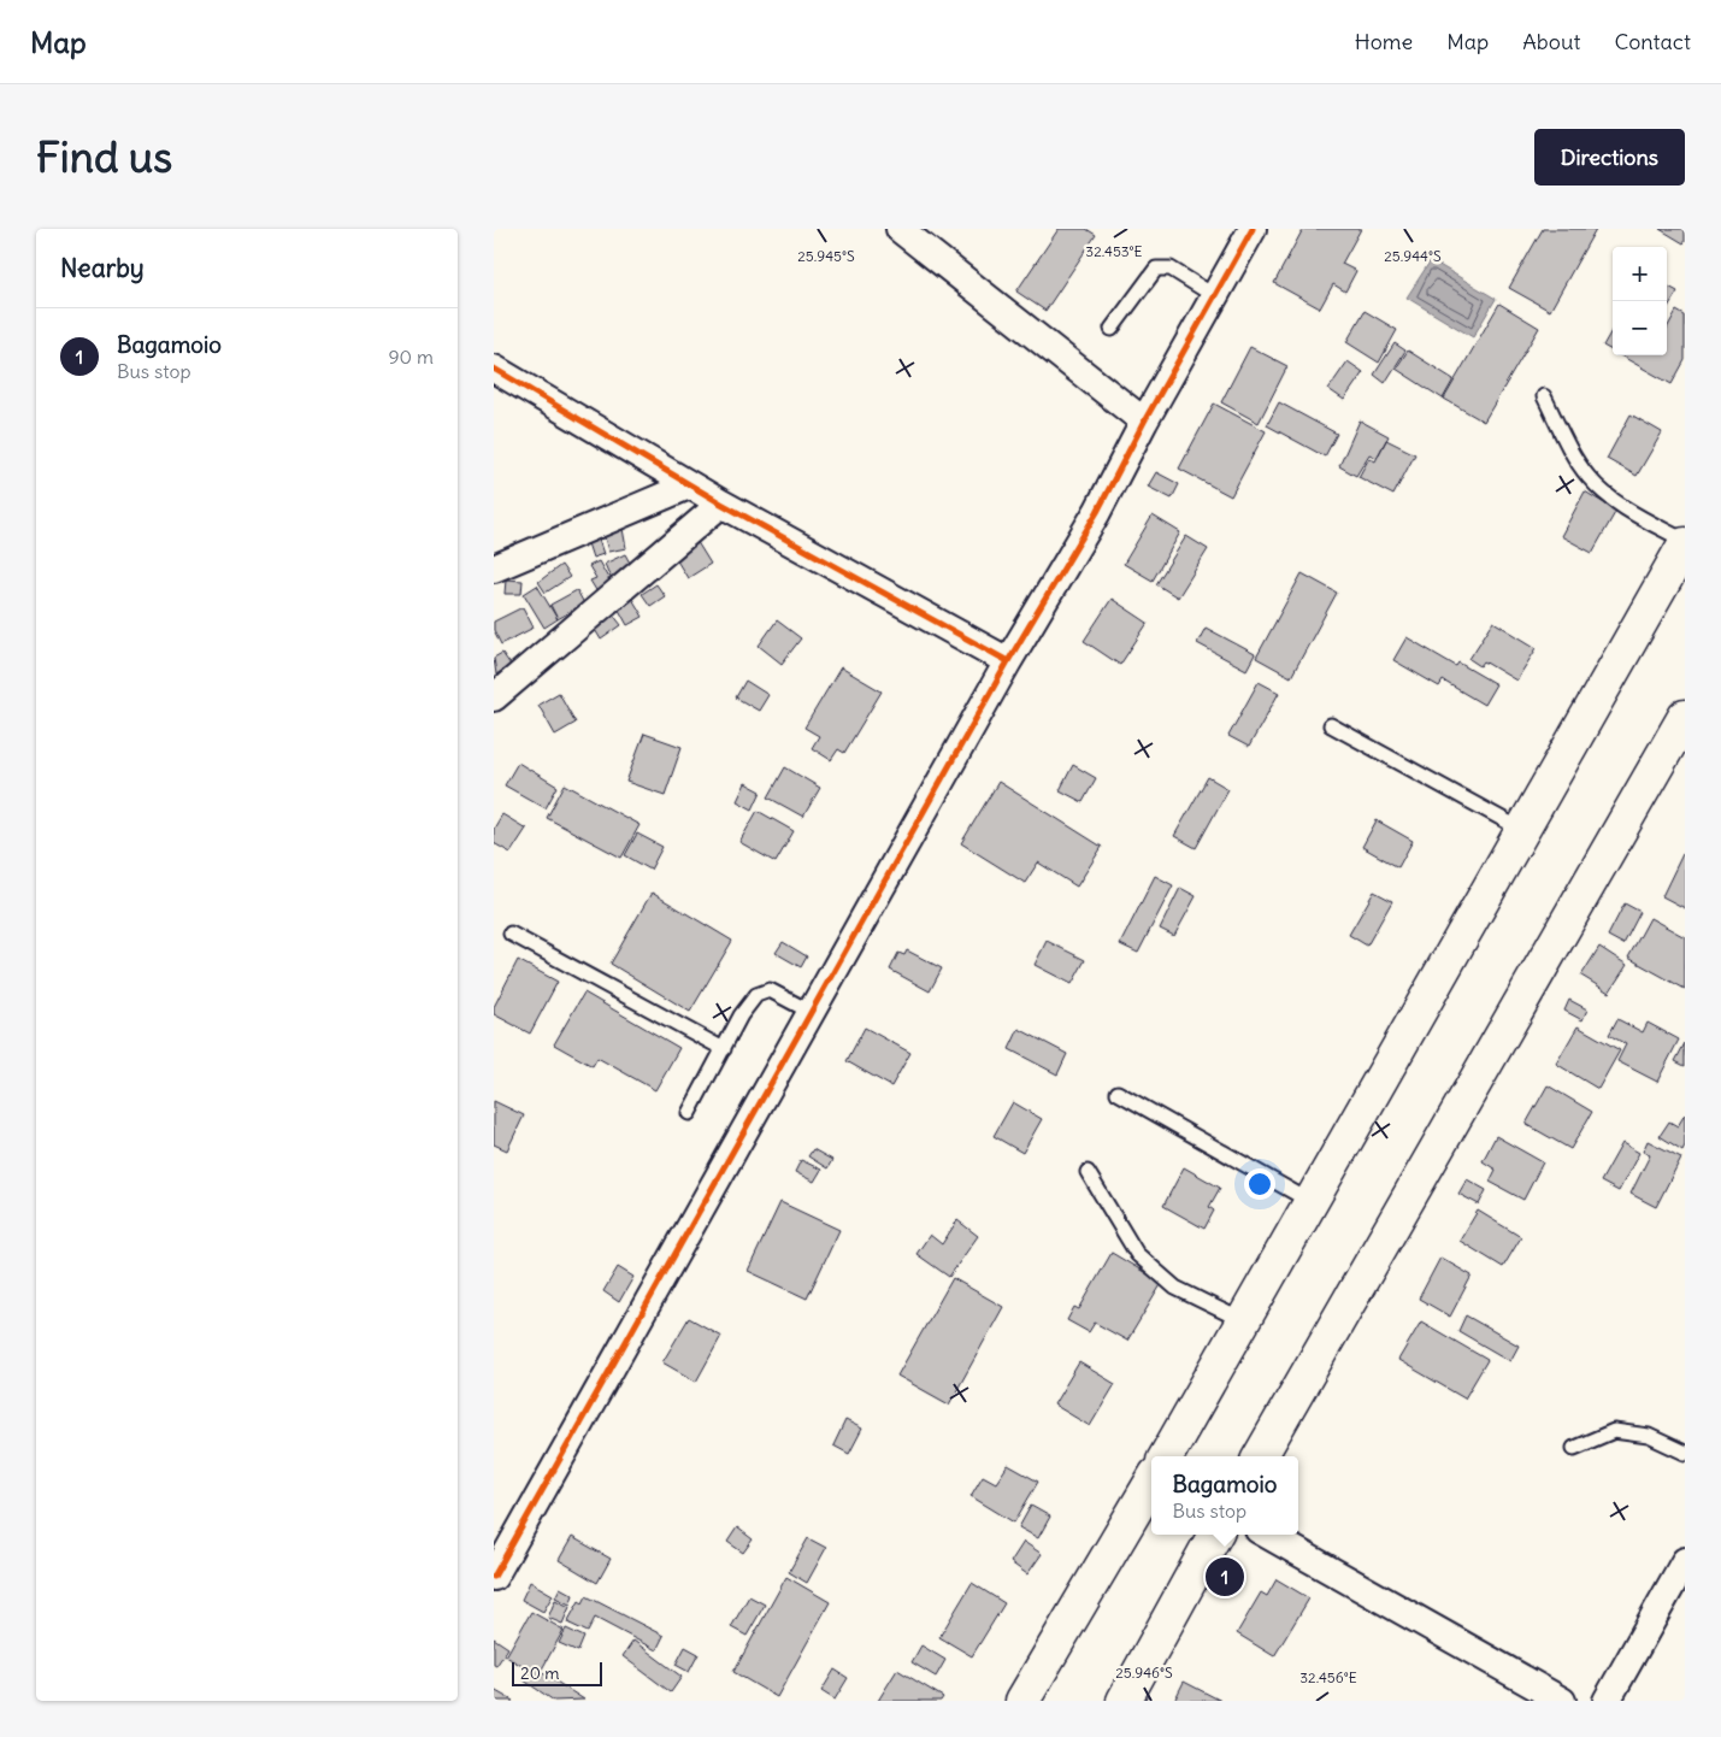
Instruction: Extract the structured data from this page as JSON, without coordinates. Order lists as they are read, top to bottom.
{
  "scale_bar": "20 m",
  "page": {
    "header": "Map",
    "nav": [
      "Home",
      "Map",
      "About",
      "Contact"
    ],
    "buttons": "Directions",
    "title": "Find us",
    "heading": "Nearby",
    "map_buttons": ["+", "−"],
    "list": [
      {
        "mark": "1",
        "name": "Bagamoio",
        "note": "Bus stop",
        "value": "90 m"
      }
    ],
    "popup": ["Bagamoio", "Bus stop"],
    "pins": "1",
    "scale": "20 m"
  },
  "coordinates": [
    "32.453°E",
    "25.945°S",
    "25.944°S",
    "25.946°S",
    "32.456°E"
  ]
}
